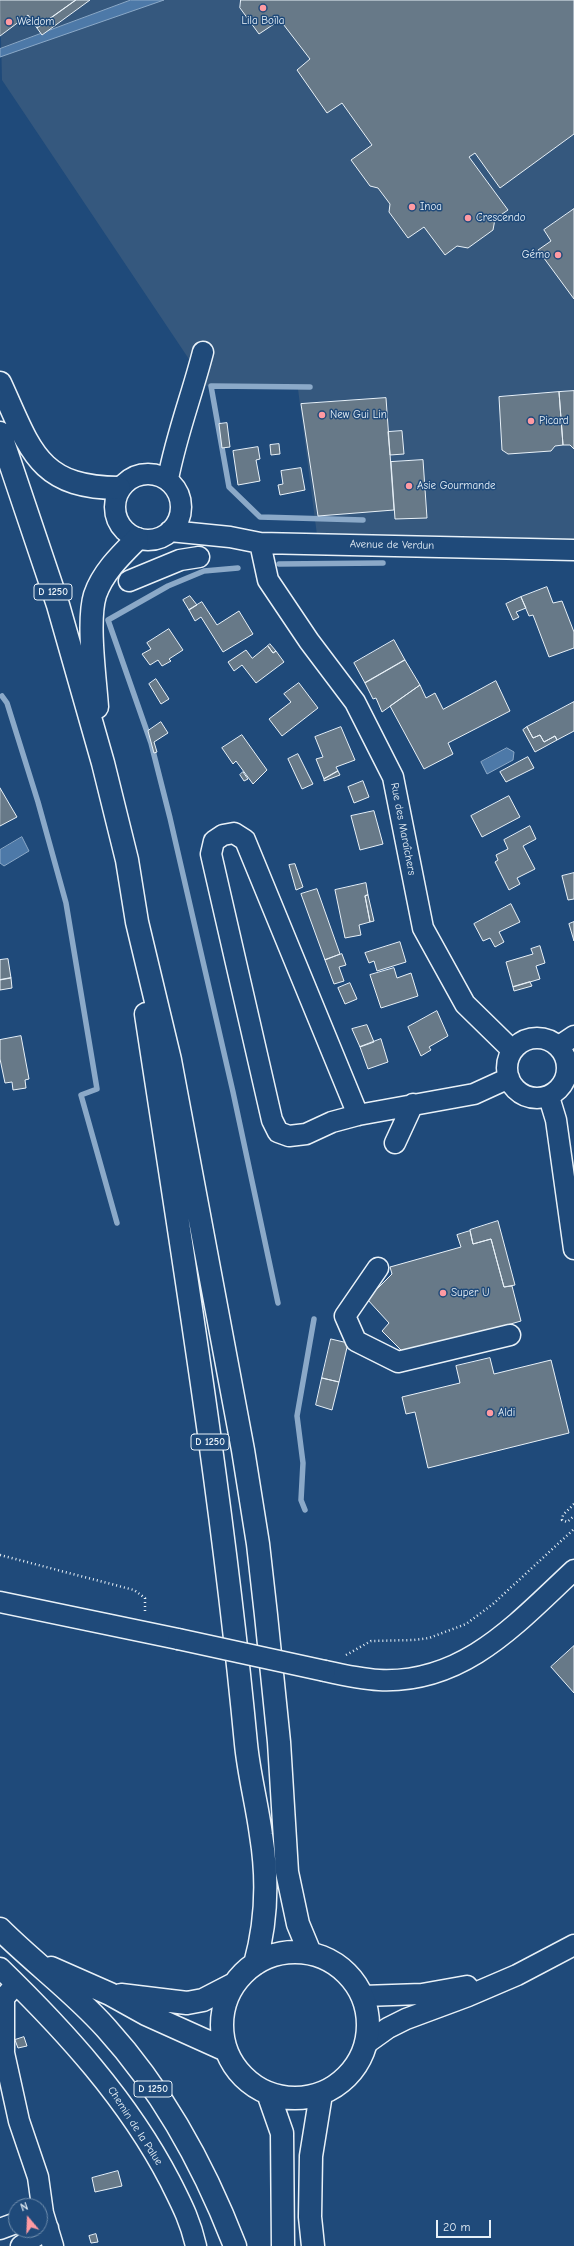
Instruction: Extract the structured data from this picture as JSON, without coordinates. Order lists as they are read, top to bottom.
{
  "streets": {
    "main road": ["D 1250"],
    "street": ["Avenue de Verdun", "Rue des Maraîchers", "Chemin de la Palue"]
  },
  "crossings": [
    ["Avenue de Verdun", "Rue des Maraîchers"]
  ],
  "places": [
    "Lila Boïla",
    "Weldom",
    "Inoa",
    "Crescendo",
    "Gémo",
    "New Gui Lin",
    "Picard",
    "Asie Gourmande",
    "Super U",
    "Aldi"
  ],
  "scale_bar": "20 m",
  "north": "top"
}
